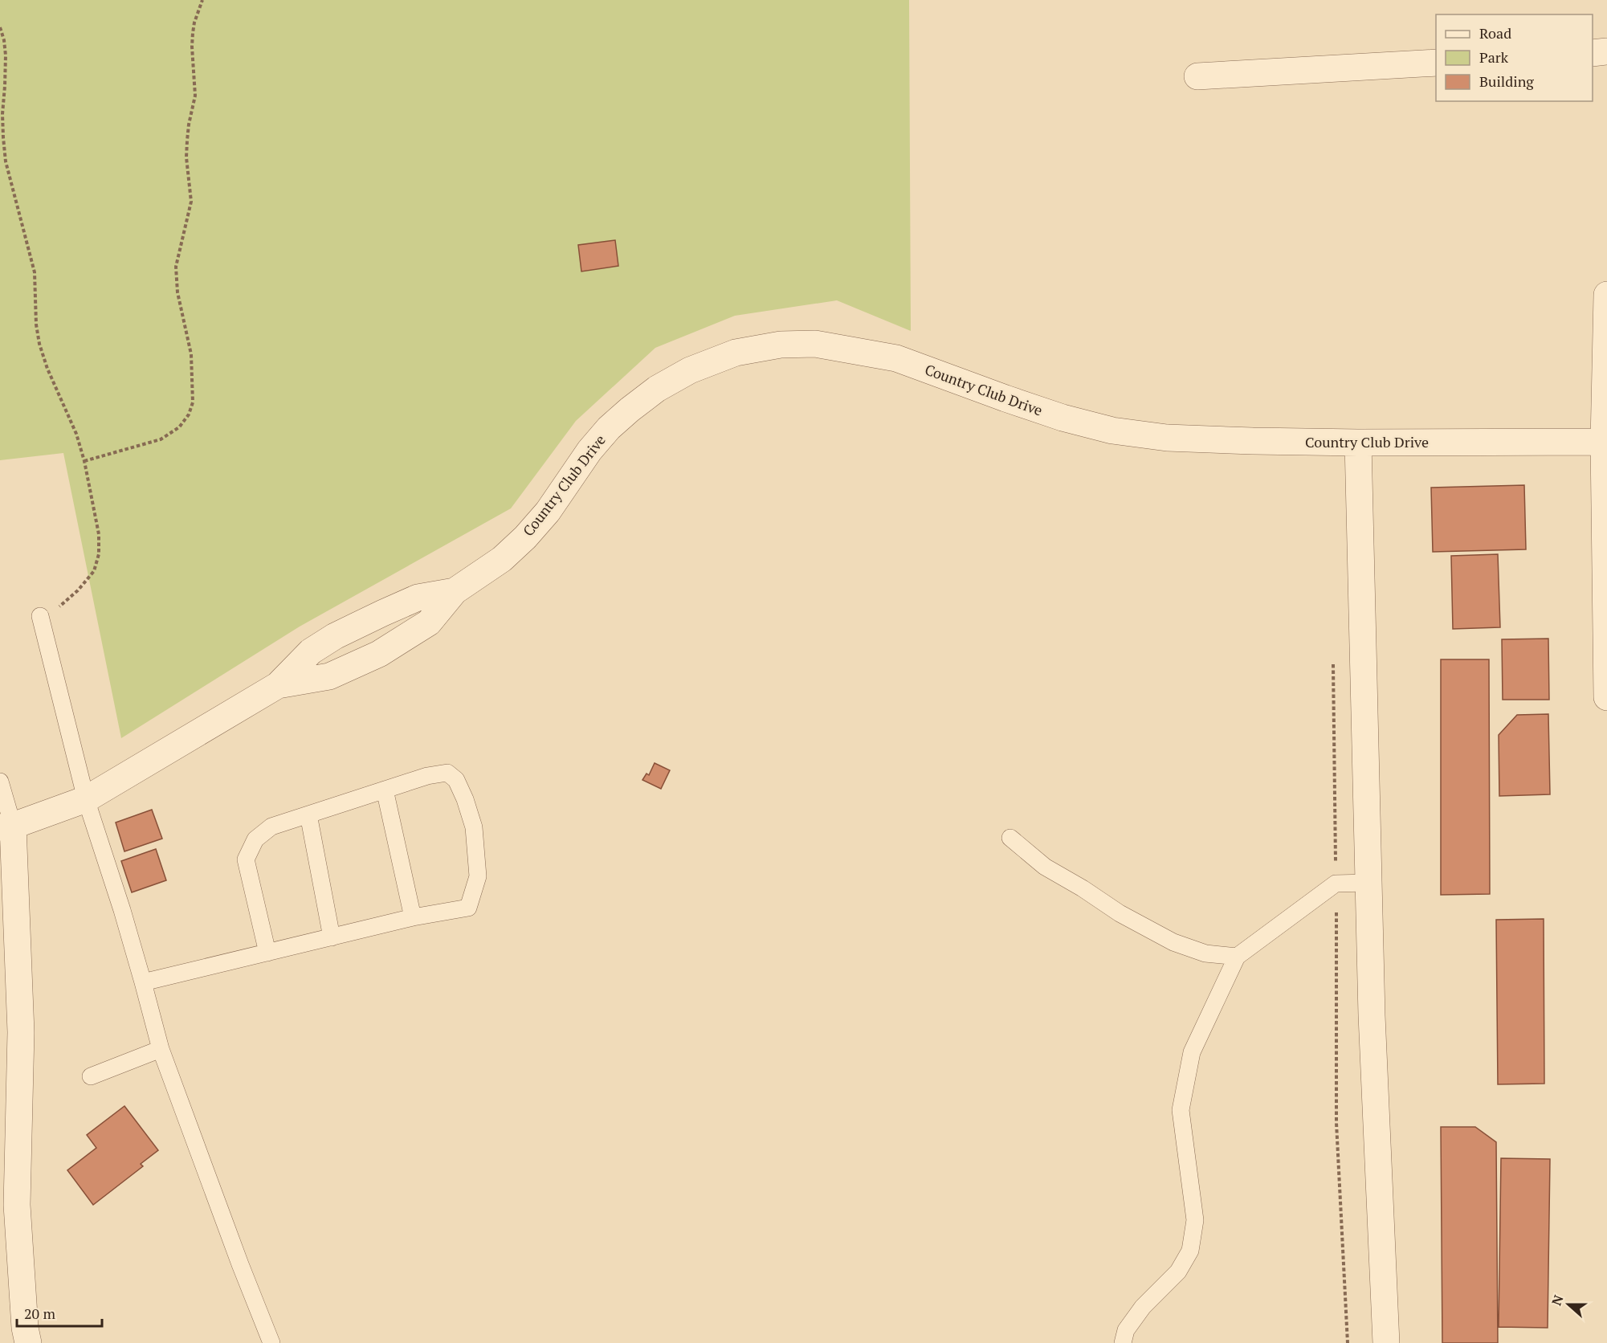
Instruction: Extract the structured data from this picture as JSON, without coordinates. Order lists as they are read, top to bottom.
{
  "streets": {
    "street": ["Country Club Drive"]
  },
  "legend": ["Road", "Park", "Building"],
  "scale_bar": "20 m",
  "north": "left"
}
